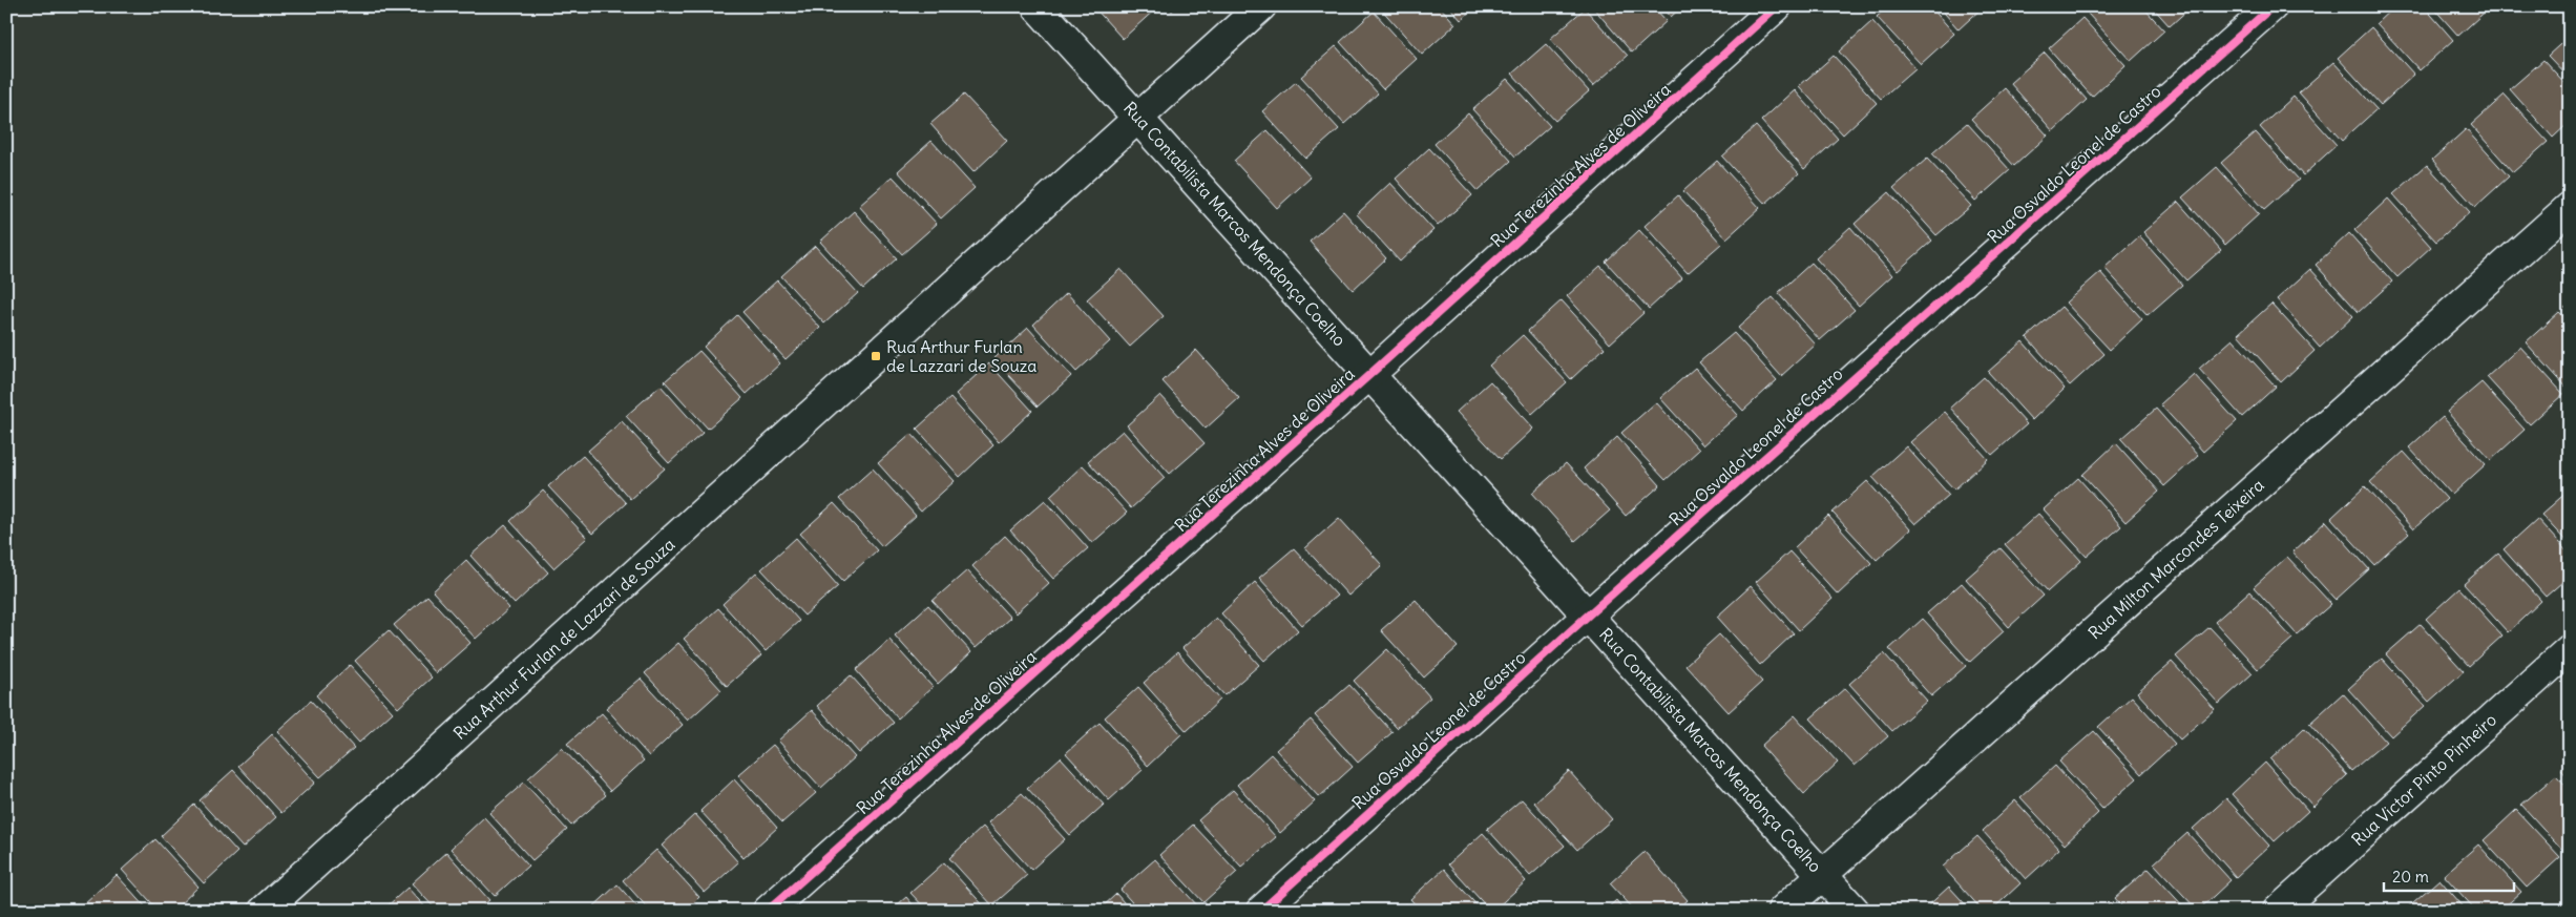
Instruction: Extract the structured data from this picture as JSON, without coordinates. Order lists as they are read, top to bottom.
{
  "streets": {
    "street": [
      "Rua Osvaldo Leonel de Castro",
      "Rua Terezinha Alves de Oliveira",
      "Rua Contabilista Marcos Mendonça Coelho",
      "Rua Milton Marcondes Teixeira",
      "Rua Arthur Furlan de Lazzari de Souza",
      "Rua Victor Pinto Pinheiro"
    ]
  },
  "crossings": [
    ["Rua Osvaldo Leonel de Castro", "Rua Contabilista Marcos Mendonça Coelho"],
    ["Rua Terezinha Alves de Oliveira", "Rua Contabilista Marcos Mendonça Coelho"],
    ["Rua Contabilista Marcos Mendonça Coelho", "Rua Milton Marcondes Teixeira"],
    ["Rua Contabilista Marcos Mendonça Coelho", "Rua Arthur Furlan de Lazzari de Souza"]
  ],
  "places": {
    "transit": ["Rua Arthur Furlan de Lazzari de Souza"]
  },
  "scale_bar": "20 m"
}
